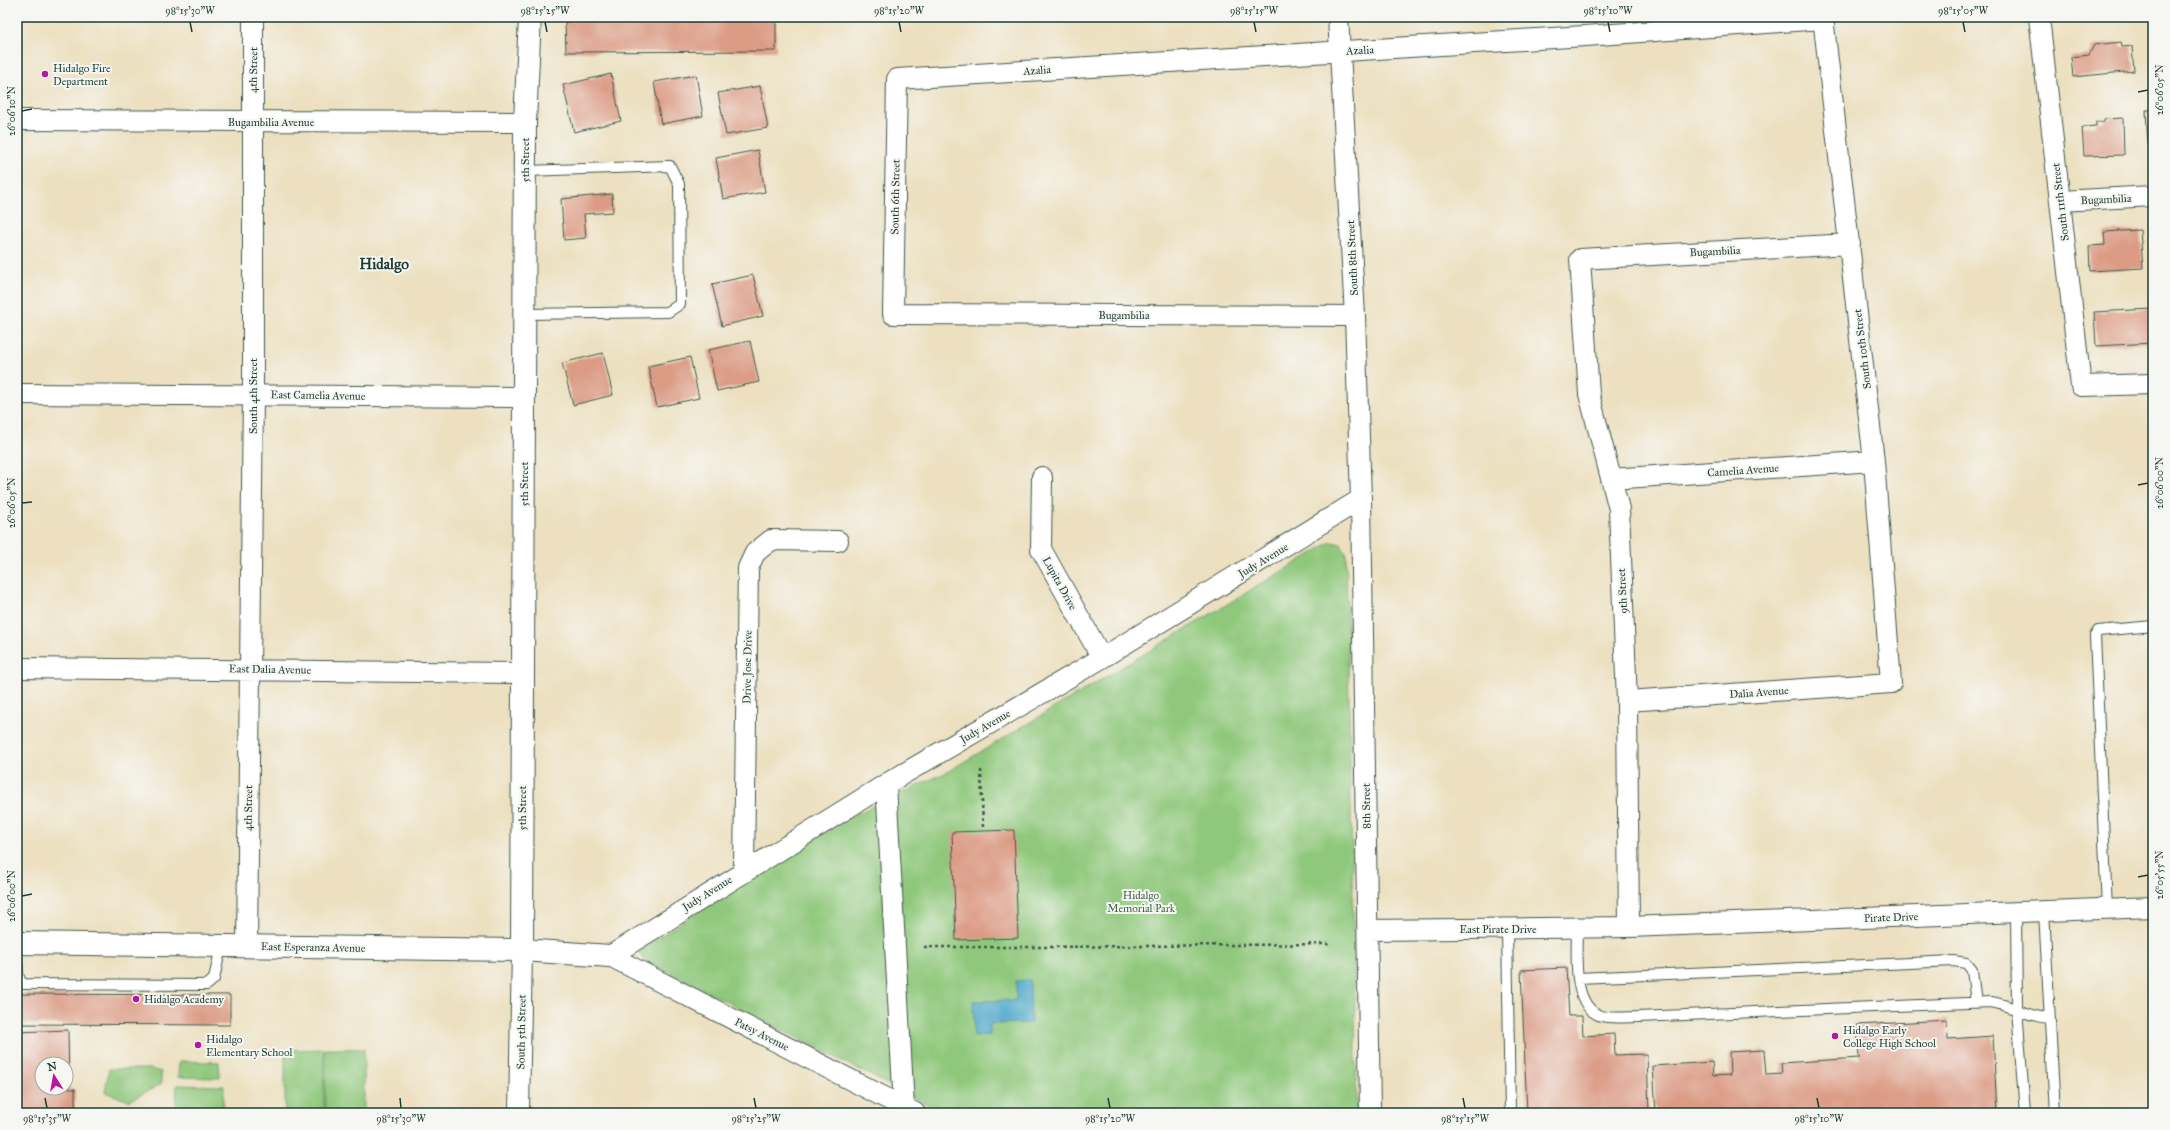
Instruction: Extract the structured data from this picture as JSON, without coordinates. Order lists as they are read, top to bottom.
{
  "streets": {
    "street": [
      "Azalia",
      "4th Street",
      "Bugambilia Avenue",
      "5th Street",
      "South 6th Street",
      "Bugambilia",
      "South 11th Street",
      "South 8th Street",
      "South 10th Street",
      "East Camelia Avenue",
      "South 4th Street",
      "Camelia Avenue",
      "Judy Avenue",
      "Lupita Drive",
      "9th Street",
      "Drive Jose Drive",
      "East Dalia Avenue",
      "Dalia Avenue",
      "8th Street",
      "Pirate Drive",
      "East Pirate Drive",
      "East Esperanza Avenue",
      "South 5th Street",
      "Patsy Avenue"
    ]
  },
  "crossings": [
    ["Azalia", "South 6th Street"],
    ["Azalia", "South 8th Street"],
    ["Azalia", "South 10th Street"],
    ["4th Street", "Bugambilia Avenue"],
    ["4th Street", "South 4th Street"],
    ["4th Street", "East Dalia Avenue"],
    ["4th Street", "East Esperanza Avenue"],
    ["Bugambilia Avenue", "5th Street"],
    ["Bugambilia Avenue", "South 4th Street"],
    ["5th Street", "East Camelia Avenue"],
    ["5th Street", "East Dalia Avenue"],
    ["5th Street", "East Esperanza Avenue"],
    ["5th Street", "South 5th Street"],
    ["South 6th Street", "Bugambilia"],
    ["Bugambilia", "South 11th Street"],
    ["Bugambilia", "South 8th Street"],
    ["Bugambilia", "South 10th Street"],
    ["Bugambilia", "9th Street"],
    ["South 8th Street", "Judy Avenue"],
    ["South 8th Street", "8th Street"],
    ["South 10th Street", "Camelia Avenue"],
    ["South 10th Street", "Dalia Avenue"],
    ["East Camelia Avenue", "South 4th Street"],
    ["South 4th Street", "East Dalia Avenue"],
    ["Camelia Avenue", "9th Street"],
    ["Judy Avenue", "Lupita Drive"],
    ["Judy Avenue", "Drive Jose Drive"],
    ["Judy Avenue", "8th Street"],
    ["Judy Avenue", "East Esperanza Avenue"],
    ["Judy Avenue", "Patsy Avenue"],
    ["9th Street", "Dalia Avenue"],
    ["9th Street", "Pirate Drive"],
    ["9th Street", "East Pirate Drive"],
    ["8th Street", "East Pirate Drive"],
    ["Pirate Drive", "East Pirate Drive"],
    ["East Esperanza Avenue", "South 5th Street"],
    ["East Esperanza Avenue", "Patsy Avenue"]
  ],
  "districts": ["Hidalgo"],
  "parks": ["Hidalgo Memorial Park"],
  "places": [
    "Hidalgo Fire Department",
    "Hidalgo Academy",
    "Hidalgo Early College High School",
    "Hidalgo Elementary School"
  ],
  "north": "top",
  "coordinates": [
    "98°15'30\"W",
    "98°15'25\"W",
    "98°15'20\"W",
    "98°15'15\"W",
    "98°15'10\"W",
    "98°15'05\"W",
    "26°06'05\"N",
    "26°06'10\"N",
    "26°06'00\"N",
    "26°05'55\"N",
    "98°15'35\"W"
  ]
}
